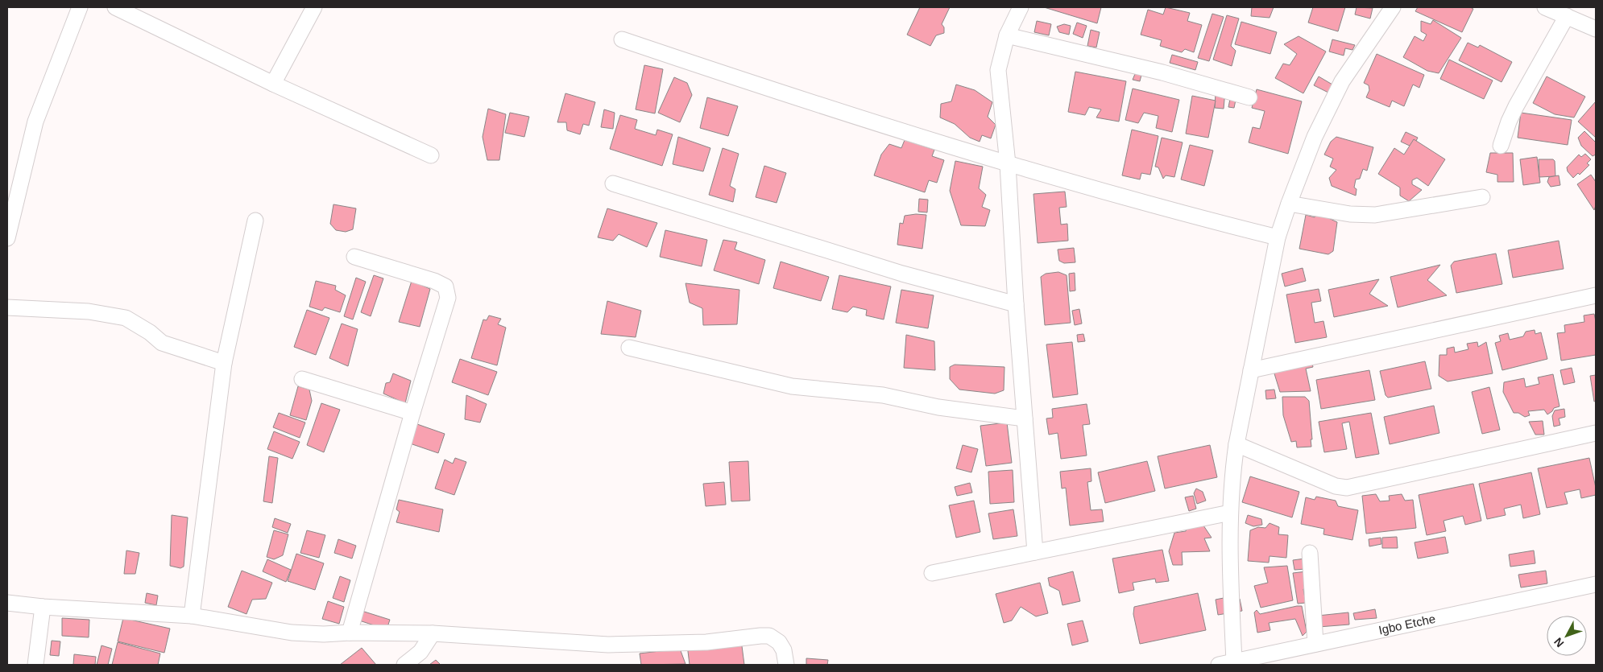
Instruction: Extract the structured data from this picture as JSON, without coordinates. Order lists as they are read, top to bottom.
{
  "streets": {
    "street": ["Igbo Etche"]
  },
  "north": "bottom left"
}
